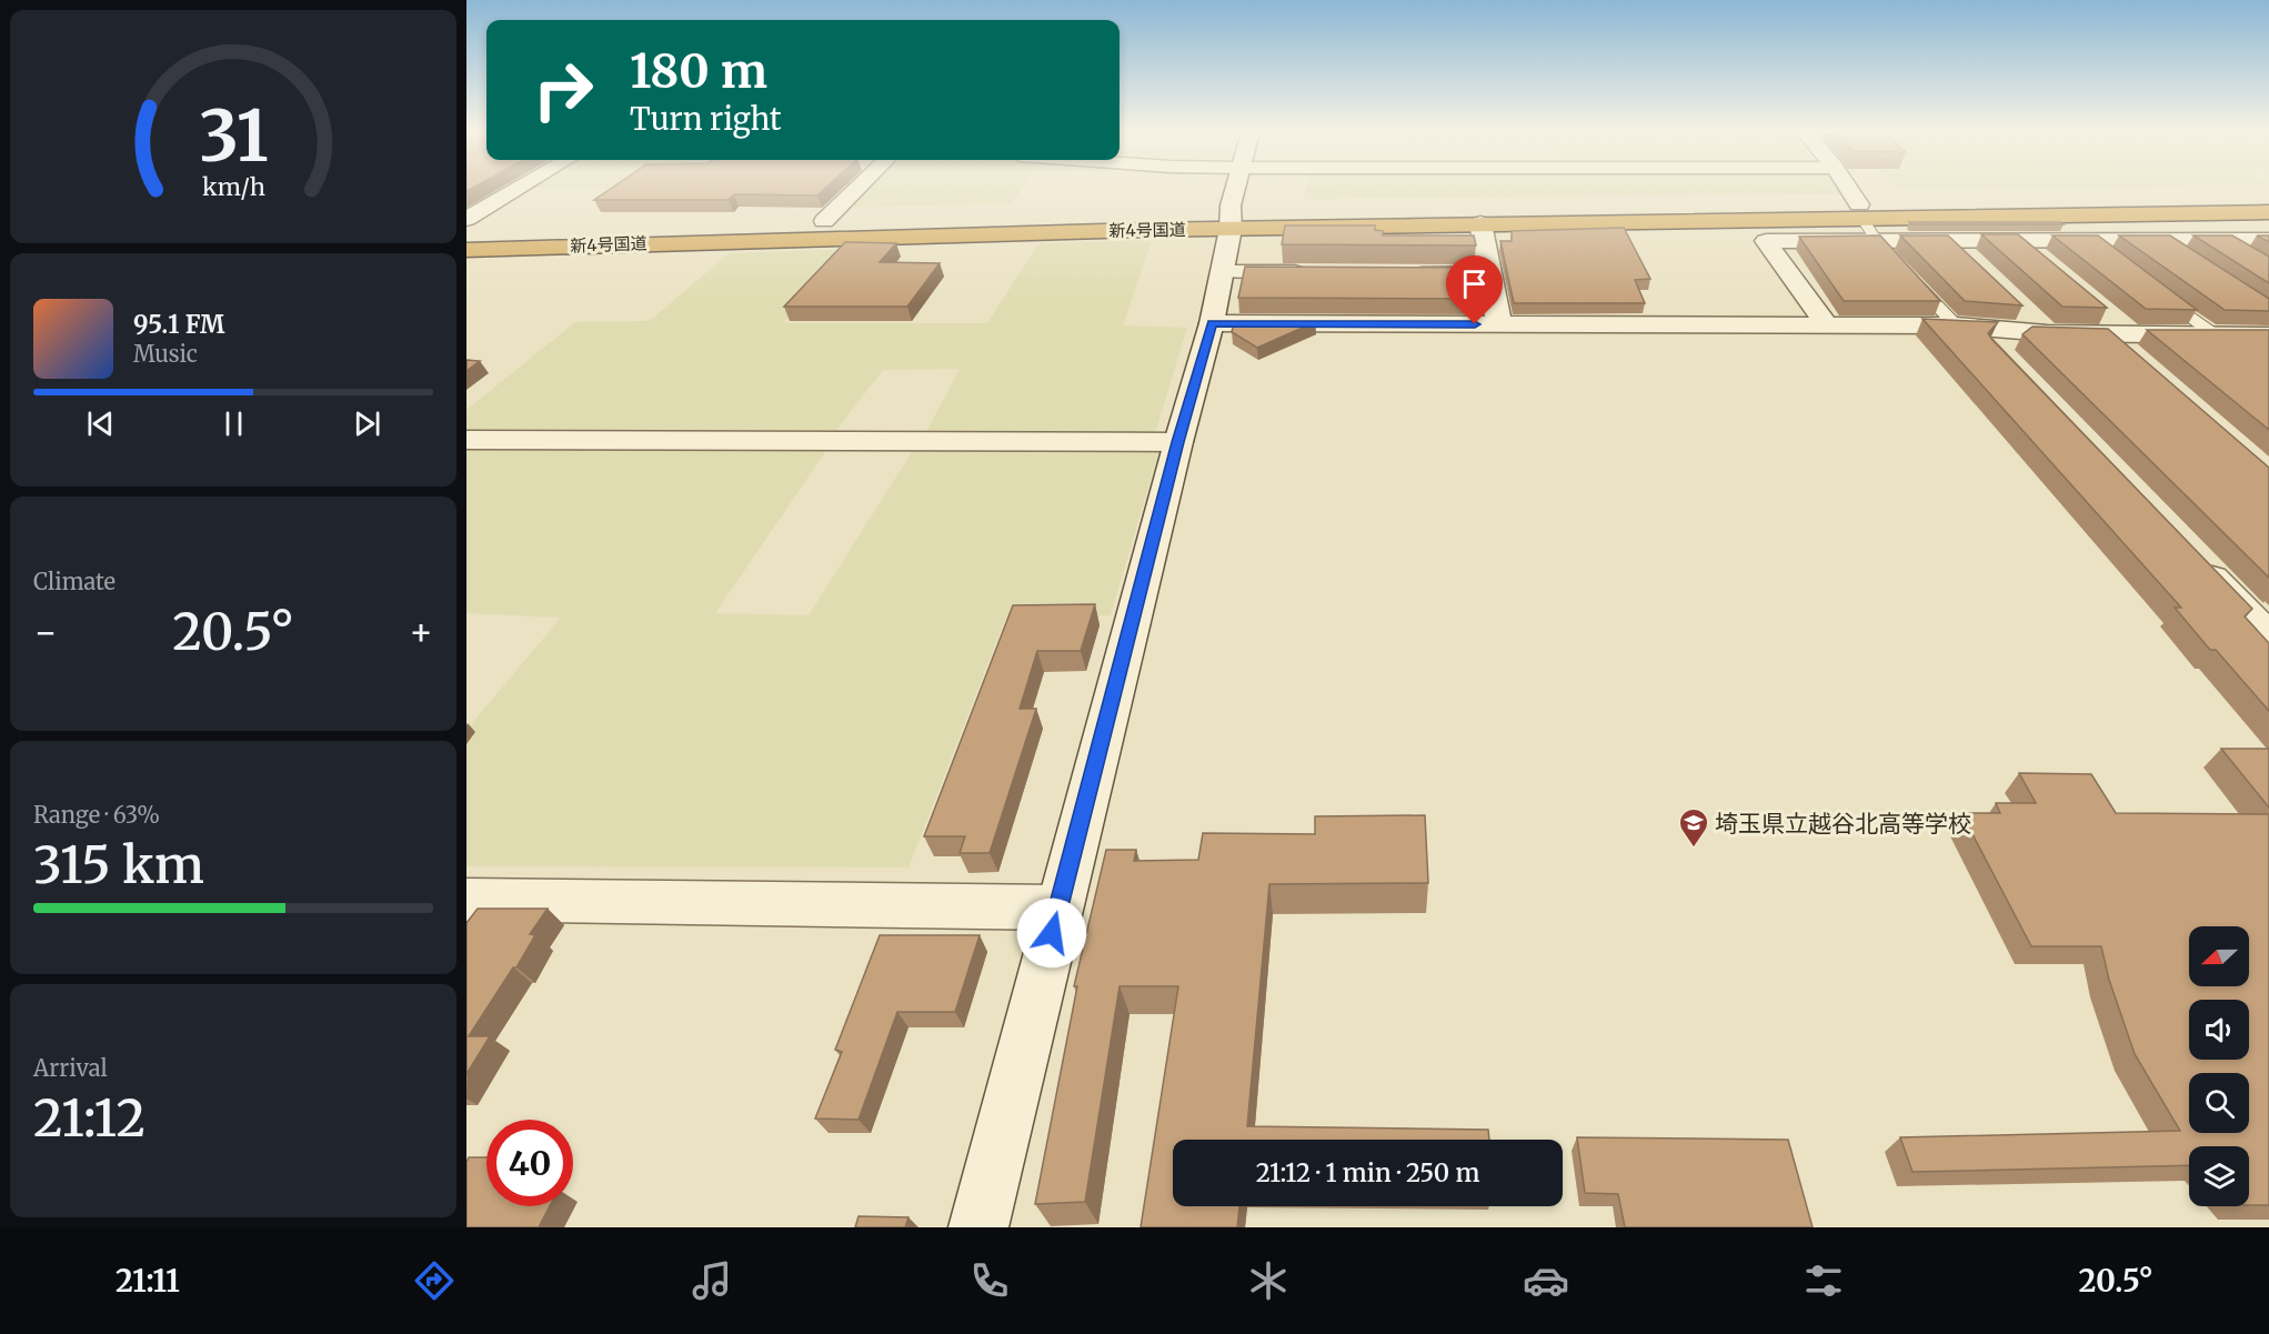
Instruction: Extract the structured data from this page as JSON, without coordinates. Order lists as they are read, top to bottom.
{
  "streets": {
    "highway": ["新4号国道"]
  },
  "places": {
    "school or university": ["埼玉県立越谷北高等学校"]
  },
  "north": "left",
  "page": {
    "turn": ["180 m", "Turn right"],
    "song": ["95.1 FM", "Music"],
    "tile": [
      "Climate",
      ["Range · 63%", "315 km"],
      ["Arrival", "21:12"]
    ],
    "heat": ["−", "20.5°", "+"],
    "limit": "40",
    "trip": "21:12 · 1 min · 250 m",
    "tabs": ["21:11", "20.5°"],
    "gauge": ["31", "km/h"]
  }
}
